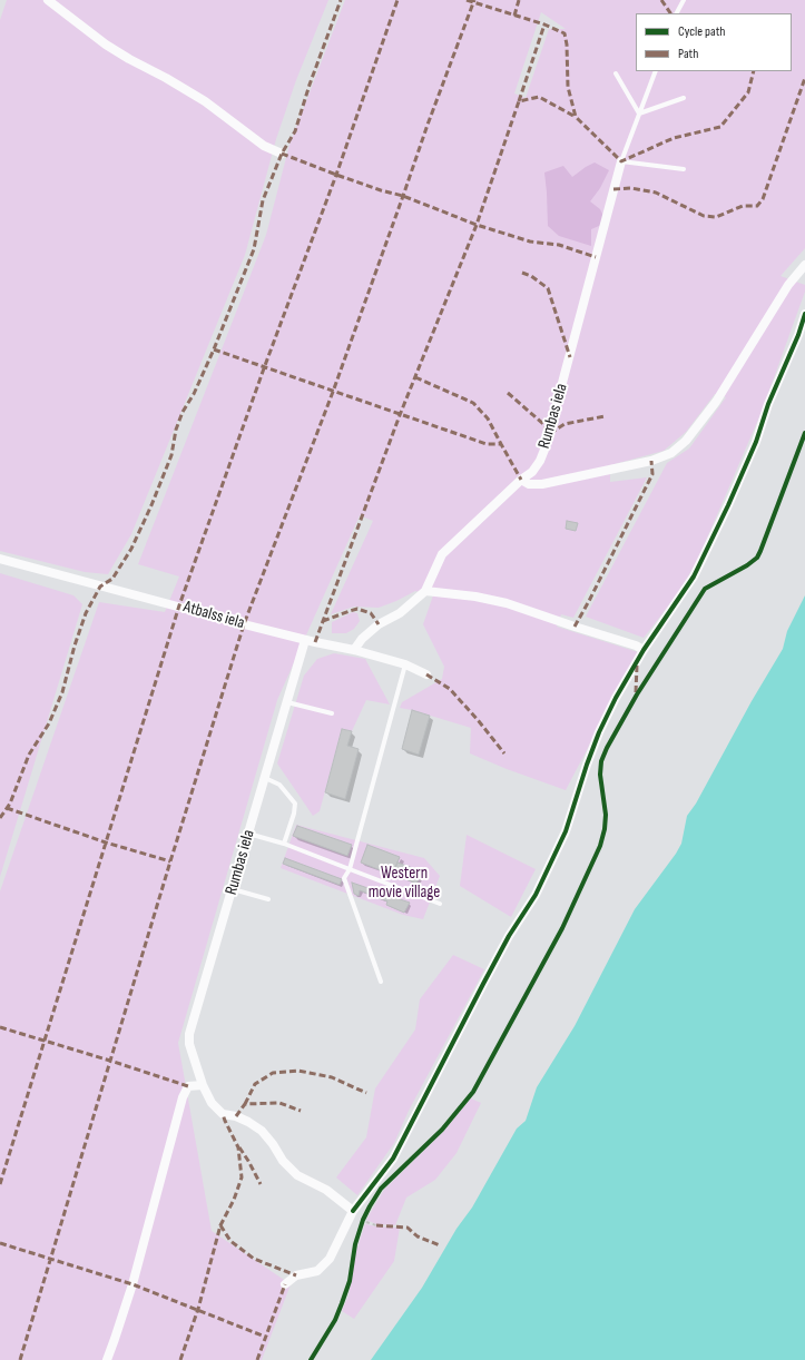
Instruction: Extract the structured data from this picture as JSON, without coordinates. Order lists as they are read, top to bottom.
{
  "streets": {
    "street": ["Rumbas iela", "Atbalss iela"]
  },
  "crossings": [
    ["Rumbas iela", "Atbalss iela"]
  ],
  "parks": ["Western movie village"],
  "legend": ["Cycle path", "Path"]
}
